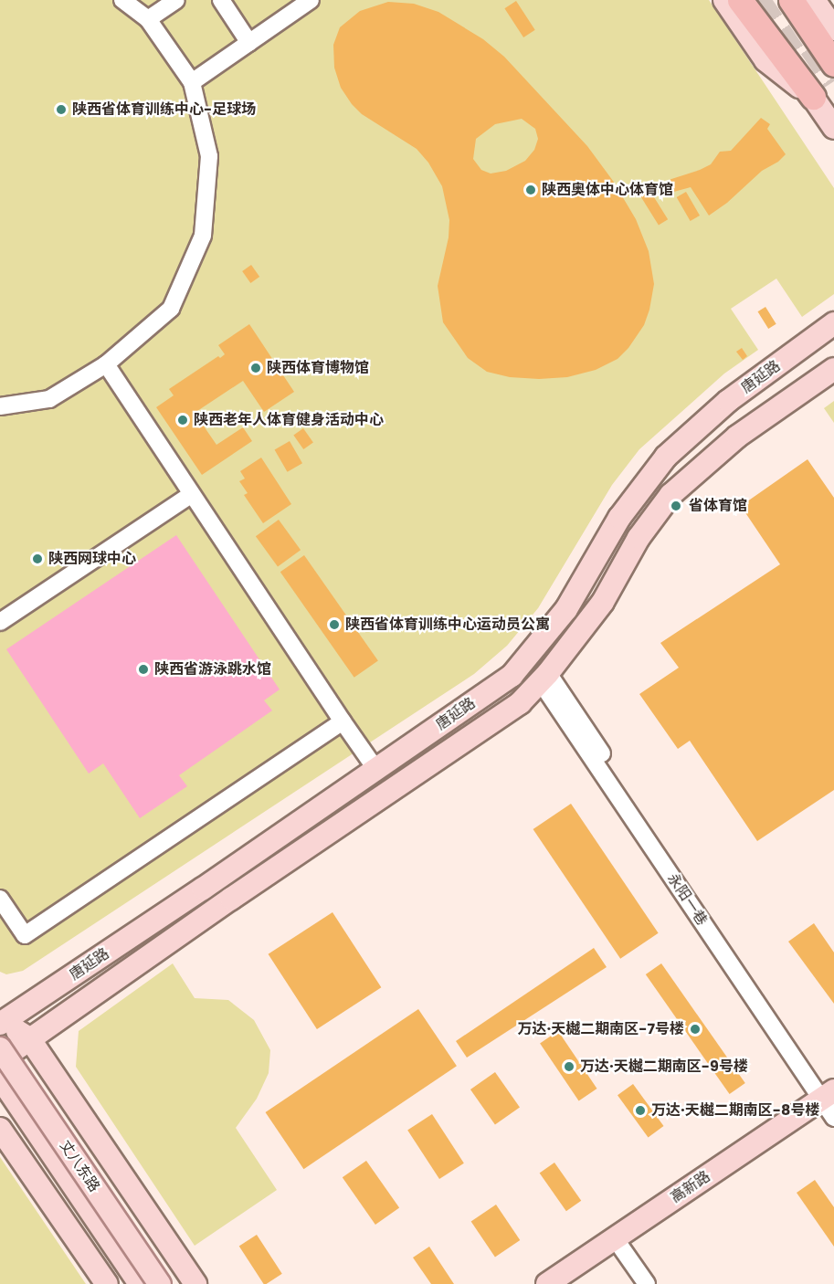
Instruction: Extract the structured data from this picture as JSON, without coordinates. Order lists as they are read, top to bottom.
{
  "streets": {
    "main road": ["唐延路", "丈八东路", "高新路"],
    "street": ["永阳一巷"]
  },
  "crossings": [
    ["唐延路", "永阳一巷"],
    ["永阳一巷", "高新路"]
  ],
  "places": [
    "陕西省体育训练中心-足球场",
    "陕西奥体中心体育馆",
    "陕西体育博物馆",
    "陕西老年人体育健身活动中心",
    "省体育馆",
    "陕西网球中心",
    "陕西省体育训练中心运动员公寓",
    "陕西省游泳跳水馆",
    "万达·天樾二期南区-7号楼",
    "万达·天樾二期南区-9号楼",
    "万达·天樾二期南区-8号楼"
  ]
}
